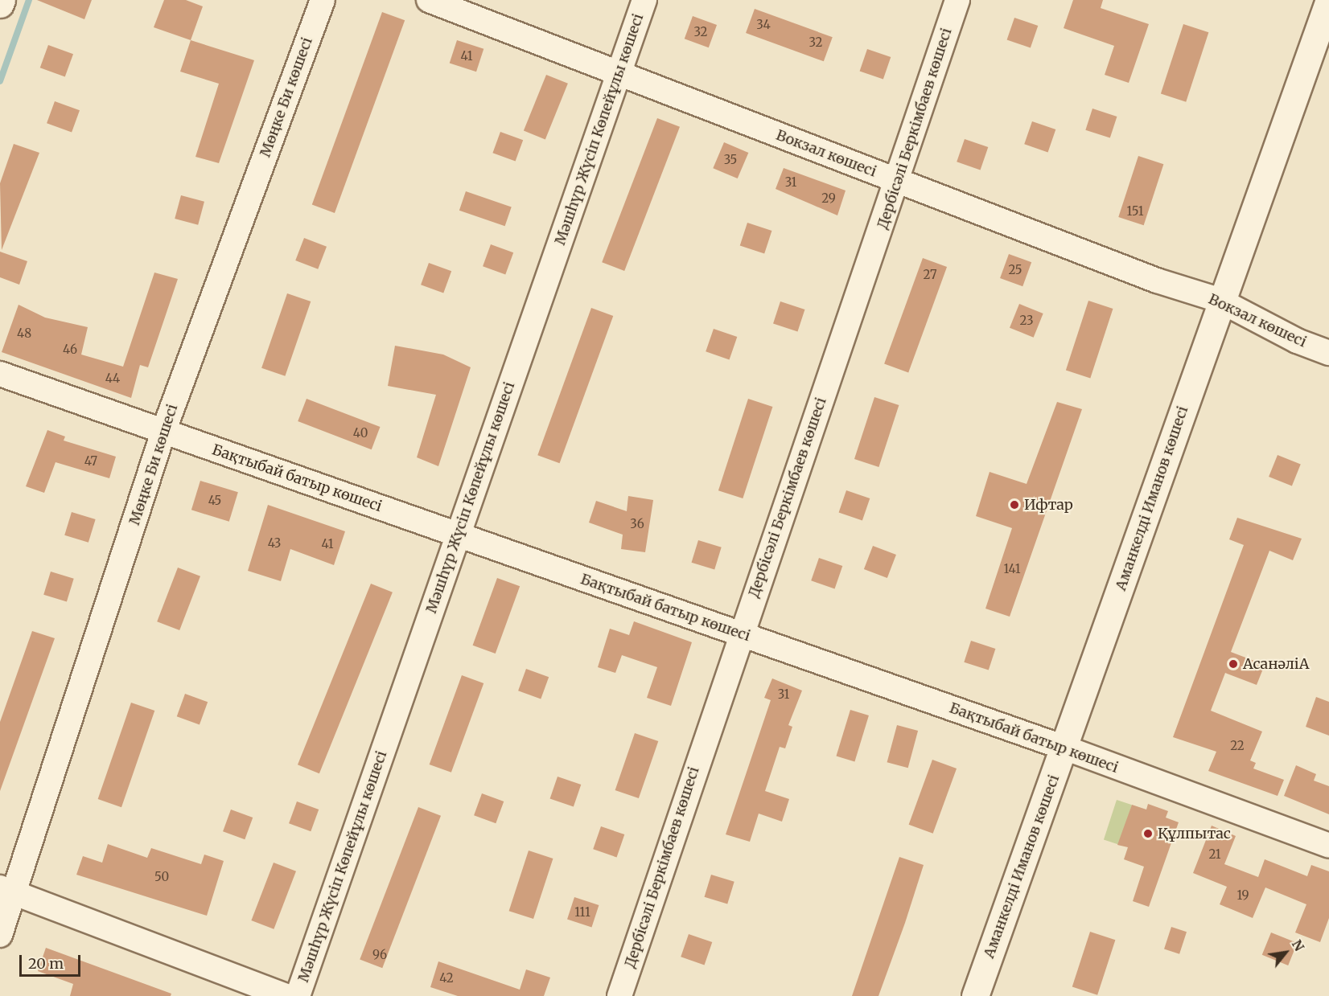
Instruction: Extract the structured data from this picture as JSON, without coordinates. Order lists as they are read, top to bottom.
{
  "streets": {
    "main road": ["Аманкелді Иманов көшесі"],
    "street": [
      "Мөңке Би көшесі",
      "Дербісәлі Беркімбаев көшесі",
      "Мәшһүр Жүсіп Көпейұлы көшесі",
      "Вокзал көшесі",
      "Бақтыбай батыр көшесі"
    ]
  },
  "crossings": [
    ["Мөңке Би көшесі", "Бақтыбай батыр көшесі"],
    ["Дербісәлі Беркімбаев көшесі", "Вокзал көшесі"],
    ["Дербісәлі Беркімбаев көшесі", "Бақтыбай батыр көшесі"],
    ["Мәшһүр Жүсіп Көпейұлы көшесі", "Вокзал көшесі"],
    ["Мәшһүр Жүсіп Көпейұлы көшесі", "Бақтыбай батыр көшесі"],
    ["Вокзал көшесі", "Аманкелді Иманов көшесі"],
    ["Бақтыбай батыр көшесі", "Аманкелді Иманов көшесі"]
  ],
  "places": ["Ифтар", "АсанәліА", "Құлпытас"],
  "house_numbers": [
    "34",
    "32",
    "32",
    "41",
    "35",
    "31",
    "29",
    "151",
    "25",
    "27",
    "23",
    "48",
    "46",
    "44",
    "40",
    "47",
    "45",
    "36",
    "43",
    "41",
    "141",
    "31",
    "22",
    "21",
    "50",
    "19",
    "111",
    "96",
    "42"
  ],
  "scale_bar": "20 m",
  "north": "top right"
}
